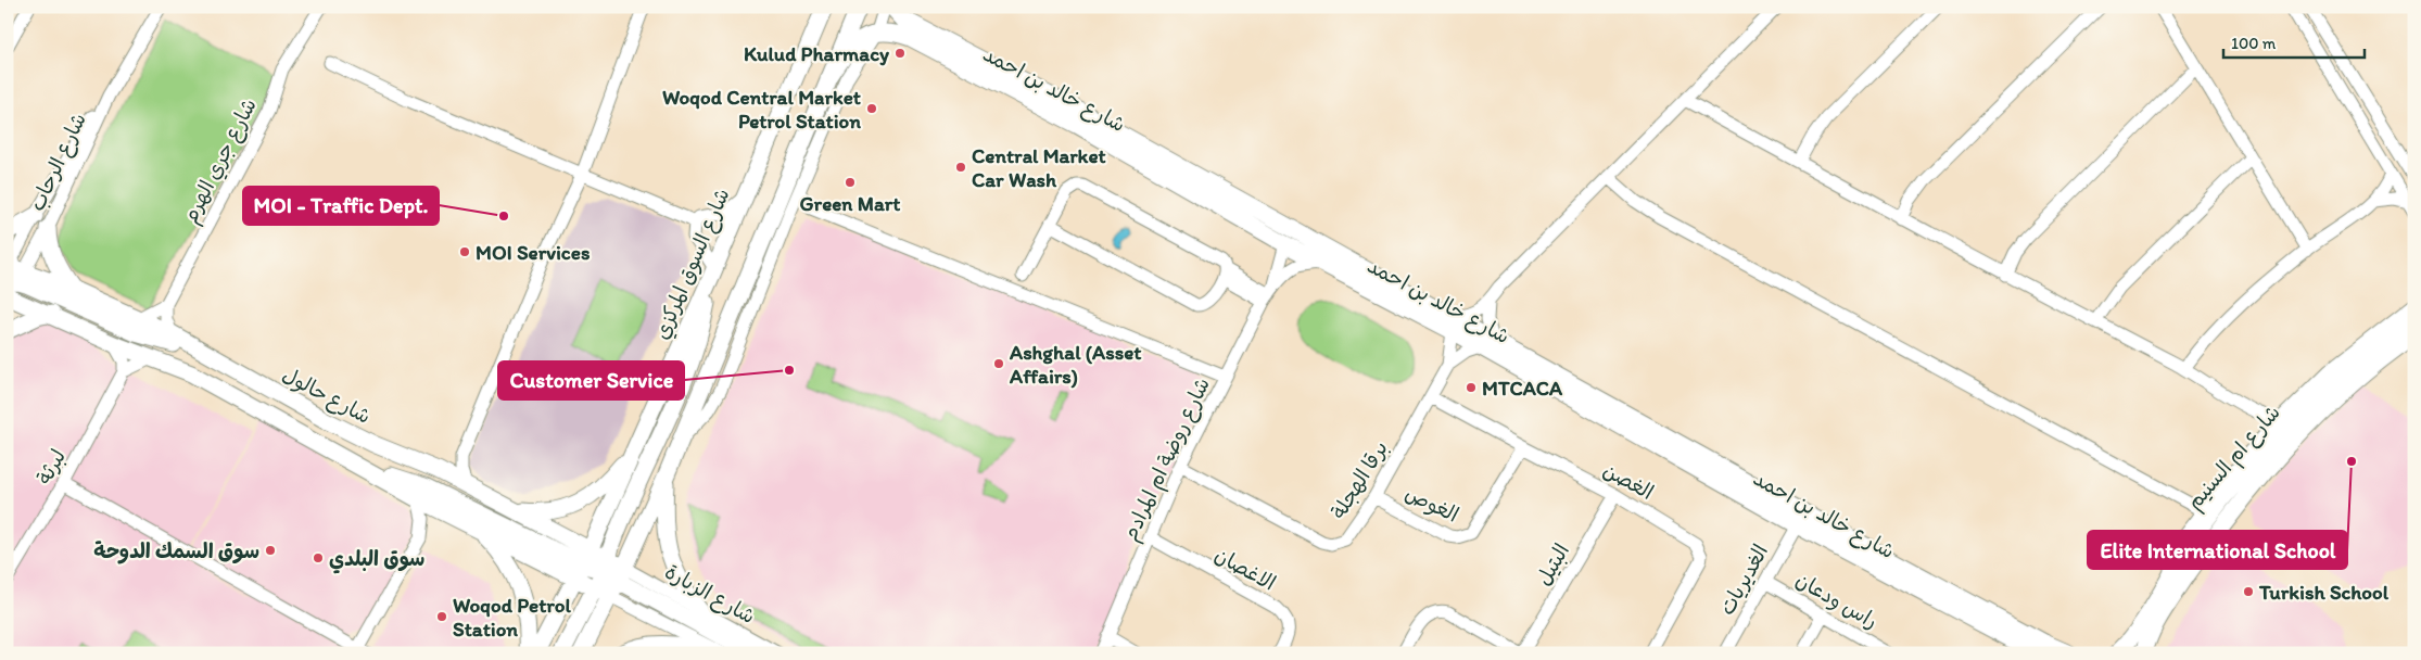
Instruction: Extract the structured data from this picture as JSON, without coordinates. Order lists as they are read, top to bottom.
{
  "streets": {
    "main road": [
      "شارع خالد بن احمد",
      "شارع السوق المركزي",
      "شارع حالول",
      "شارع ام السنيم"
    ],
    "street": [
      "شارع جري الهرم",
      "شارع الرحاب",
      "شارع روضة ام المرادم",
      "لبرثة",
      "برقا الهجلة",
      "الغصن",
      "الغوص",
      "البتيل",
      "الاغصان",
      "الغديريات",
      "شارع الزبارة",
      "راس ودعان"
    ]
  },
  "crossings": [
    ["شارع خالد بن احمد", "شارع روضة ام المرادم"],
    ["شارع خالد بن احمد", "برقا الهجلة"],
    ["شارع خالد بن احمد", "الغديريات"],
    ["شارع الرحاب", "شارع حالول"],
    ["شارع السوق المركزي", "شارع حالول"],
    ["شارع روضة ام المرادم", "برقا الهجلة"],
    ["شارع روضة ام المرادم", "الاغصان"],
    ["برقا الهجلة", "الغصن"],
    ["برقا الهجلة", "الغوص"],
    ["الغصن", "الغوص"],
    ["الغصن", "البتيل"],
    ["الغديريات", "راس ودعان"]
  ],
  "places": [
    "Kulud Pharmacy",
    "Woqod Central Market Petrol Station",
    "Central Market Car Wash",
    "Green Mart",
    "MOI - Traffic Dept.",
    "MOI Services",
    "Ashghal (Asset Affairs)",
    "Customer Service",
    "MTCACA",
    "Elite International School",
    "سوق السمك الدوحة",
    "سوق البلدي",
    "Turkish School",
    "Woqod Petrol Station"
  ],
  "scale_bar": "100 m"
}
